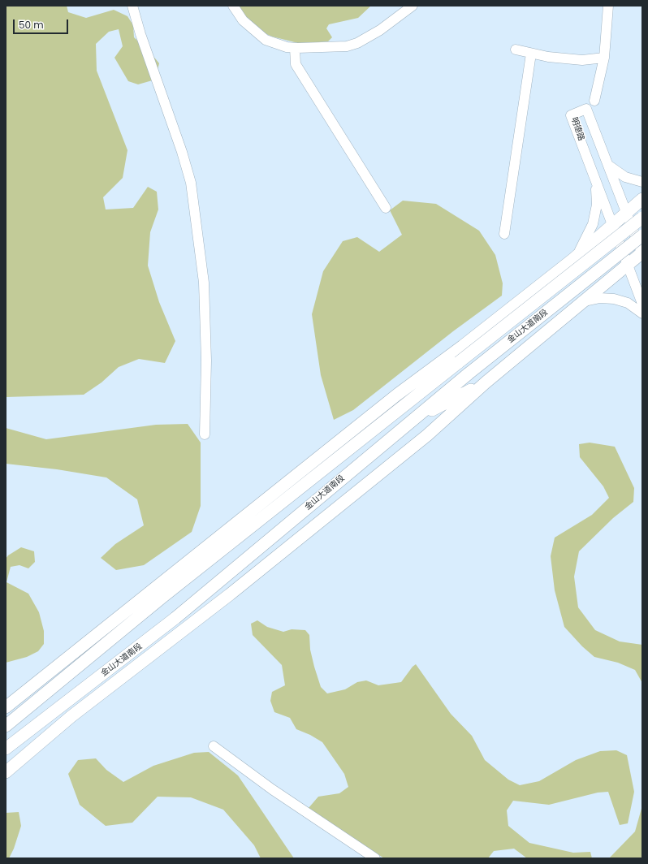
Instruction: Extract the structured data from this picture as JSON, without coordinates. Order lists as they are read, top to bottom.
{
  "streets": {
    "main road": ["金山大道南段"],
    "street": ["明德路"]
  },
  "scale_bar": "50 m"
}
